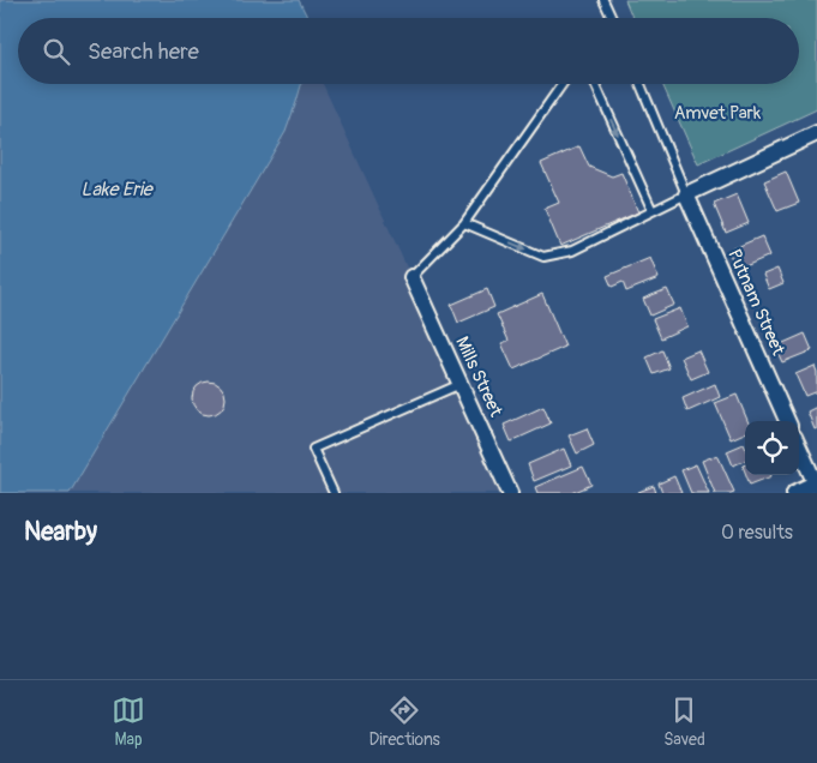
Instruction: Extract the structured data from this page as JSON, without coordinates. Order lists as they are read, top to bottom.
{
  "streets": {
    "street": ["Putnam Street", "Mills Street"]
  },
  "water": ["Lake Erie"],
  "parks": ["Amvet Park"],
  "page": {
    "search": "Search here",
    "heading": ["Nearby", "0 results"],
    "nav": ["Map", "Directions", "Saved"]
  }
}
